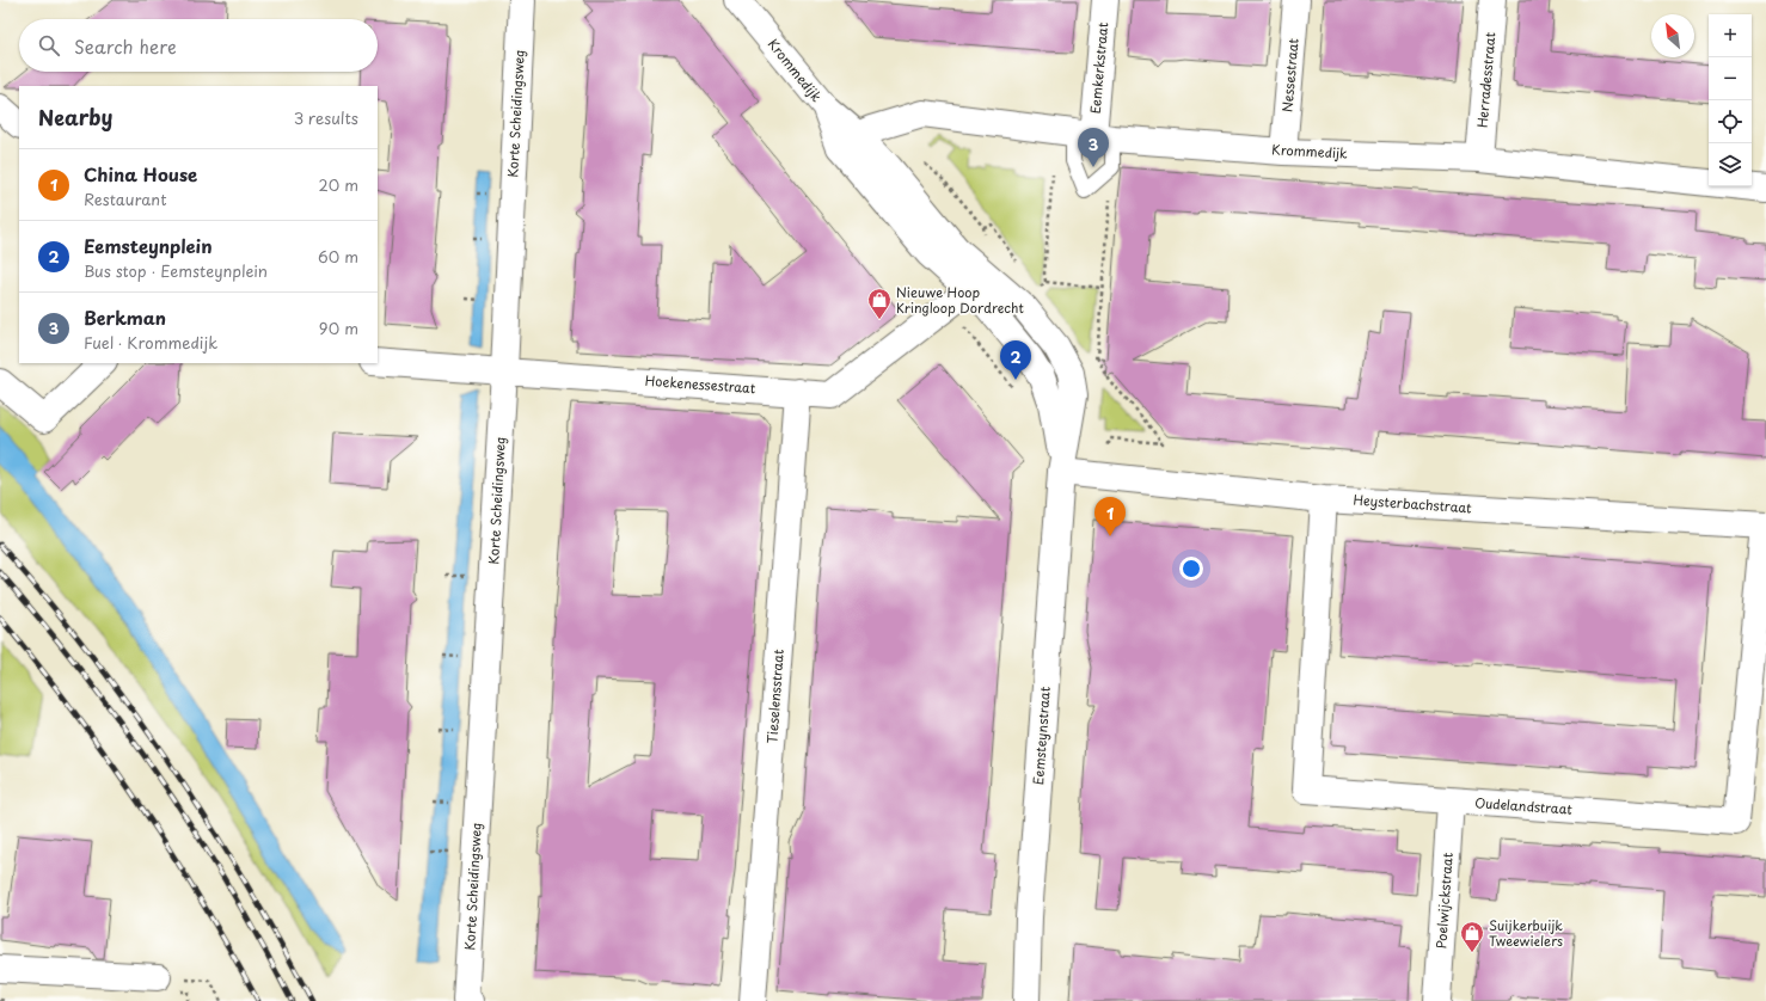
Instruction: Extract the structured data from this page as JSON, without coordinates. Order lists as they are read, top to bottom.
{
  "streets": {
    "street": [
      "Eemkerkstraat",
      "Krommedijk",
      "Nessestraat",
      "Herradesstraat",
      "Korte Scheidingsweg",
      "Hoekenessestraat",
      "Heysterbachstraat",
      "Tieselensstraat",
      "Eemsteynstraat",
      "Oudelandstraat",
      "Poelwijckstraat"
    ]
  },
  "crossings": [
    ["Eemkerkstraat", "Krommedijk"],
    ["Krommedijk", "Nessestraat"],
    ["Krommedijk", "Herradesstraat"],
    ["Krommedijk", "Eemsteynstraat"],
    ["Korte Scheidingsweg", "Hoekenessestraat"],
    ["Hoekenessestraat", "Tieselensstraat"],
    ["Hoekenessestraat", "Eemsteynstraat"],
    ["Heysterbachstraat", "Eemsteynstraat"],
    ["Heysterbachstraat", "Oudelandstraat"],
    ["Oudelandstraat", "Poelwijckstraat"]
  ],
  "places": {
    "shop": ["Nieuwe Hoop Kringloop Dordrecht", "Suijkerbuijk Tweewielers"]
  },
  "north": "top left",
  "page": {
    "map_buttons": ["+", "−"],
    "search": "Search here",
    "heading": ["Nearby", "3 results"],
    "pins": ["3", "2", "1"],
    "list": [
      {
        "mark": "1",
        "name": "China House",
        "note": "Restaurant",
        "value": "20 m"
      },
      {
        "mark": "2",
        "name": "Eemsteynplein",
        "note": "Bus stop · Eemsteynplein",
        "value": "60 m"
      },
      {
        "mark": "3",
        "name": "Berkman",
        "note": "Fuel · Krommedijk",
        "value": "90 m"
      }
    ]
  }
}
